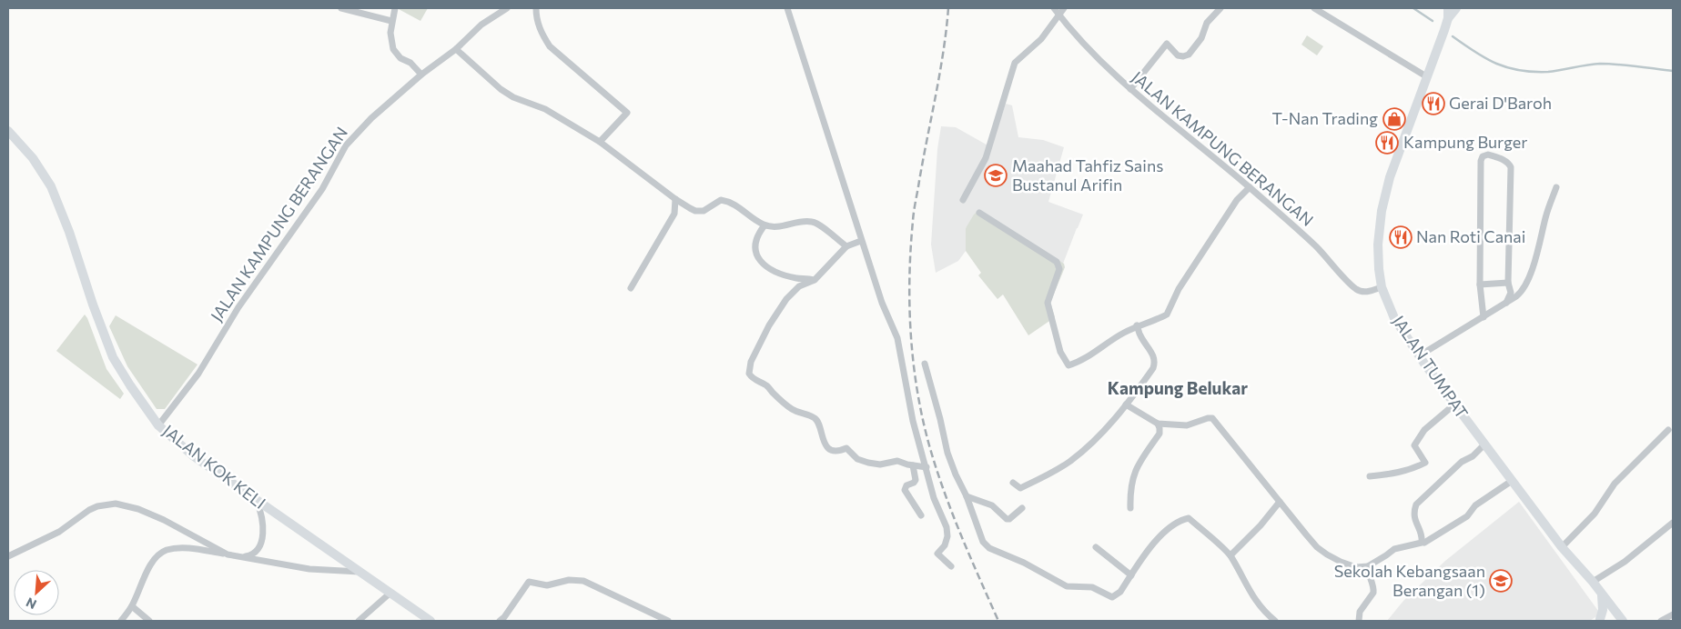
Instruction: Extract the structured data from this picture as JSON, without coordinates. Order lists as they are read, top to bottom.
{
  "streets": {
    "main road": ["JALAN TUMPAT", "JALAN KOK KELI"],
    "street": ["JALAN KAMPUNG BERANGAN"]
  },
  "crossings": [
    ["JALAN KAMPUNG BERANGAN", "JALAN TUMPAT"],
    ["JALAN KAMPUNG BERANGAN", "JALAN KOK KELI"]
  ],
  "districts": ["Kampung Belukar"],
  "places": {
    "restaurant": ["Gerai D'Baroh", "Kampung Burger", "Nan Roti Canai"],
    "shop": ["T-Nan Trading"],
    "school or university": ["Maahad Tahfiz Sains Bustanul Arifin", "Sekolah Kebangsaan Berangan (1)"]
  },
  "north": "bottom left"
}
